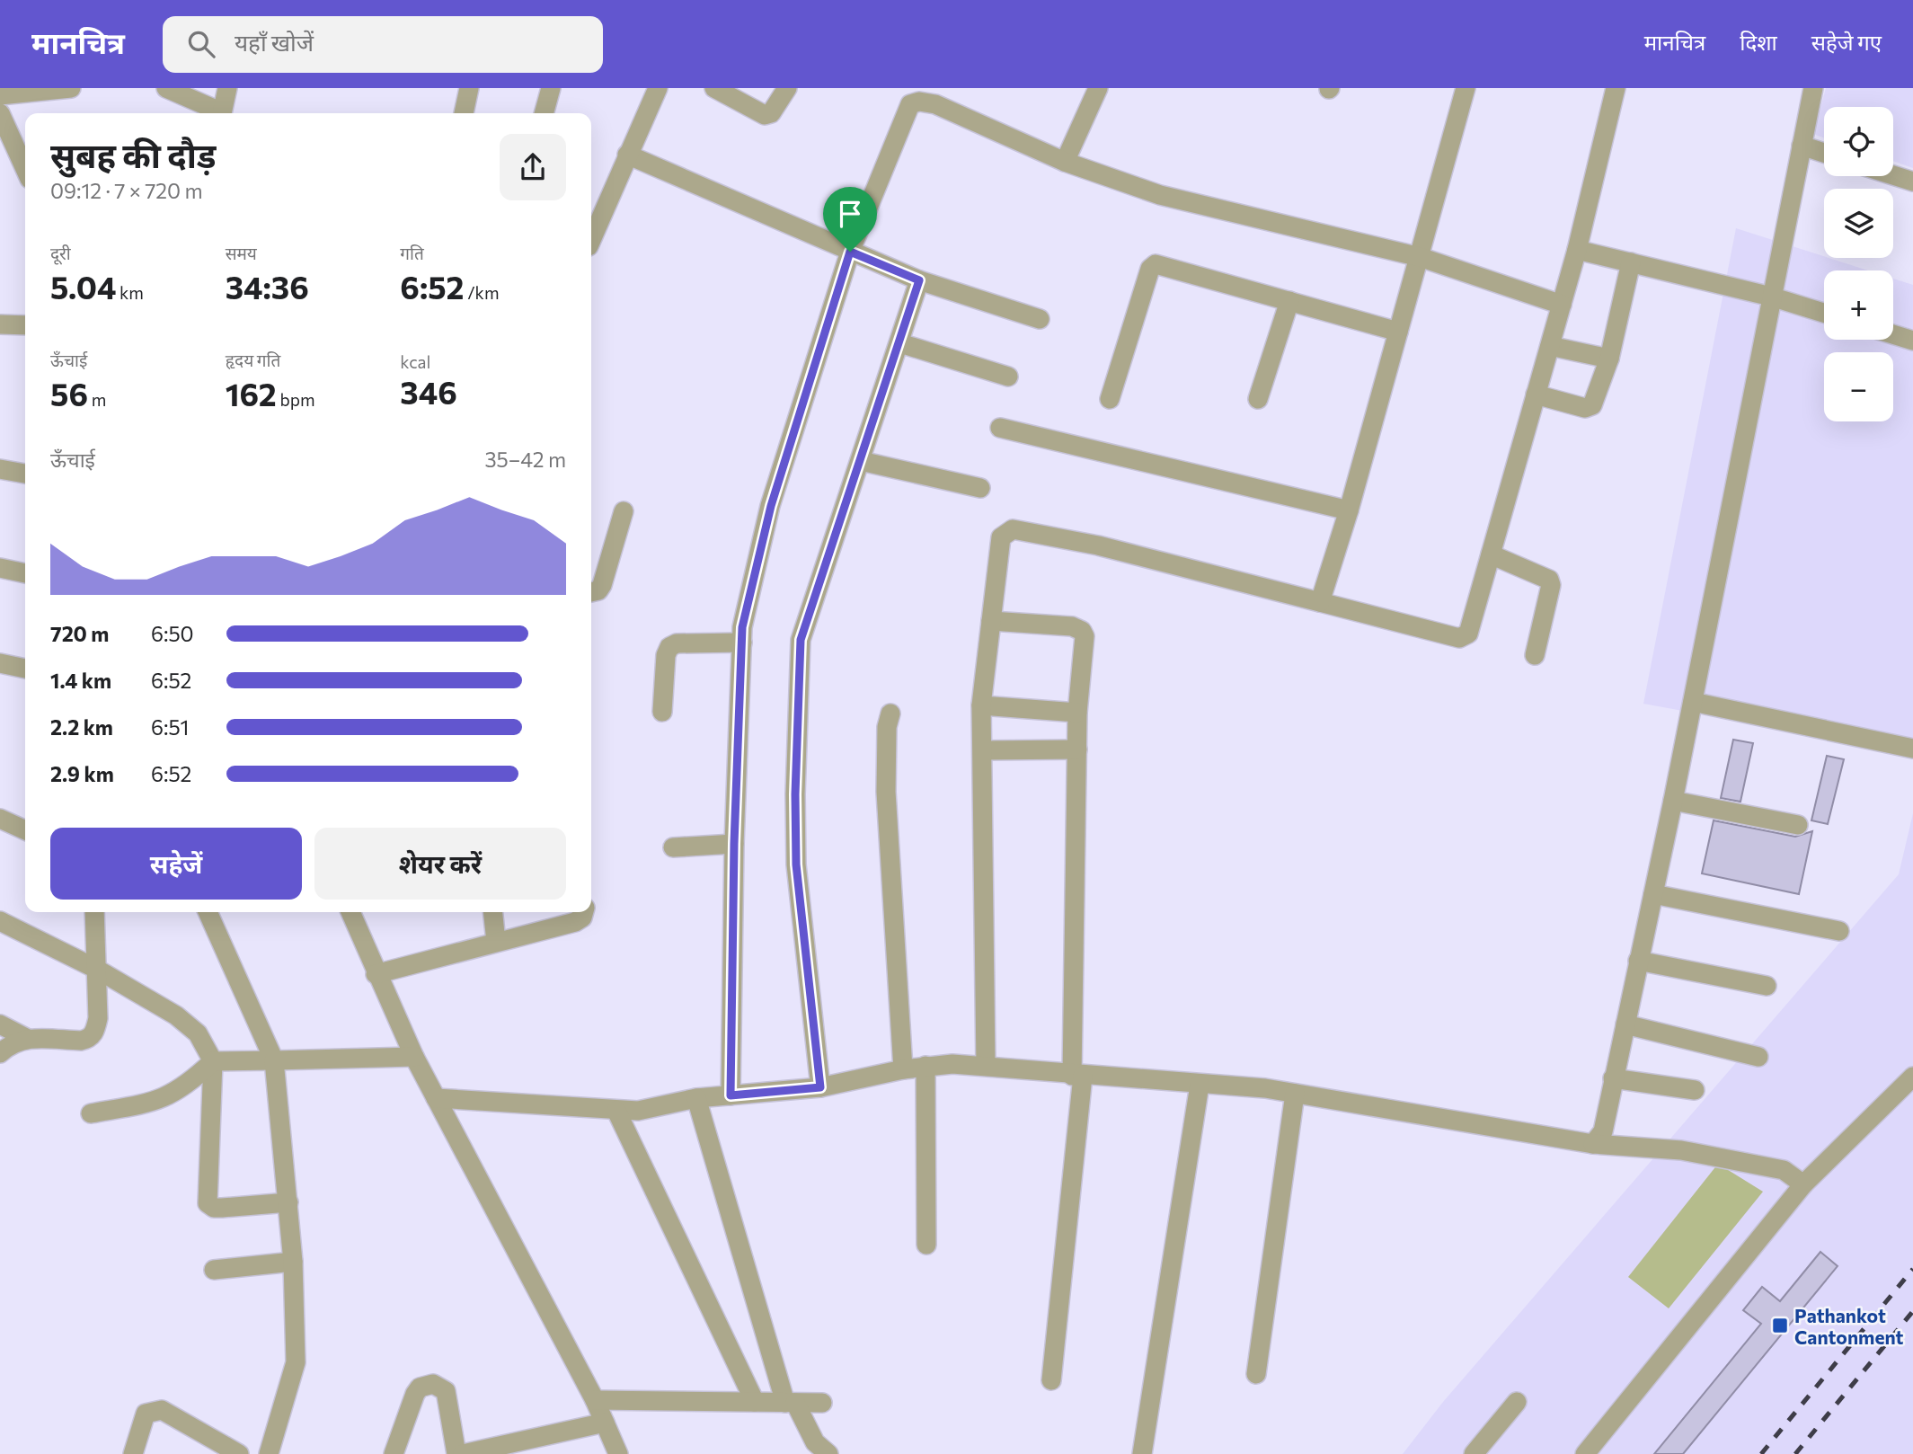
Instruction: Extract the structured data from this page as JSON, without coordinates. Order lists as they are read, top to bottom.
{
  "places": {
    "transit": ["Pathankot Cantonment"]
  },
  "page": {
    "header": "मानचित्र",
    "search": "यहाँ खोजें",
    "nav": ["मानचित्र", "दिशा", "सहेजे गए"],
    "map_buttons": ["+", "−"],
    "heading": ["सुबह की दौड़", "09:12 · 7 × 720 m"],
    "stats": [
      ["दूरी", "5.04 km"],
      ["समय", "34:36"],
      ["गति", "6:52 /km"],
      ["ऊँचाई", "56 m"],
      ["हृदय गति", "162 bpm"],
      ["kcal", "346"]
    ],
    "chart": ["ऊँचाई", "35–42 m"],
    "list": [
      {
        "name": "720 m",
        "note": "6:50"
      },
      {
        "name": "1.4 km",
        "note": "6:52"
      },
      {
        "name": "2.2 km",
        "note": "6:51"
      },
      {
        "name": "2.9 km",
        "note": "6:52"
      }
    ],
    "buttons": ["सहेजें", "शेयर करें"]
  }
}
